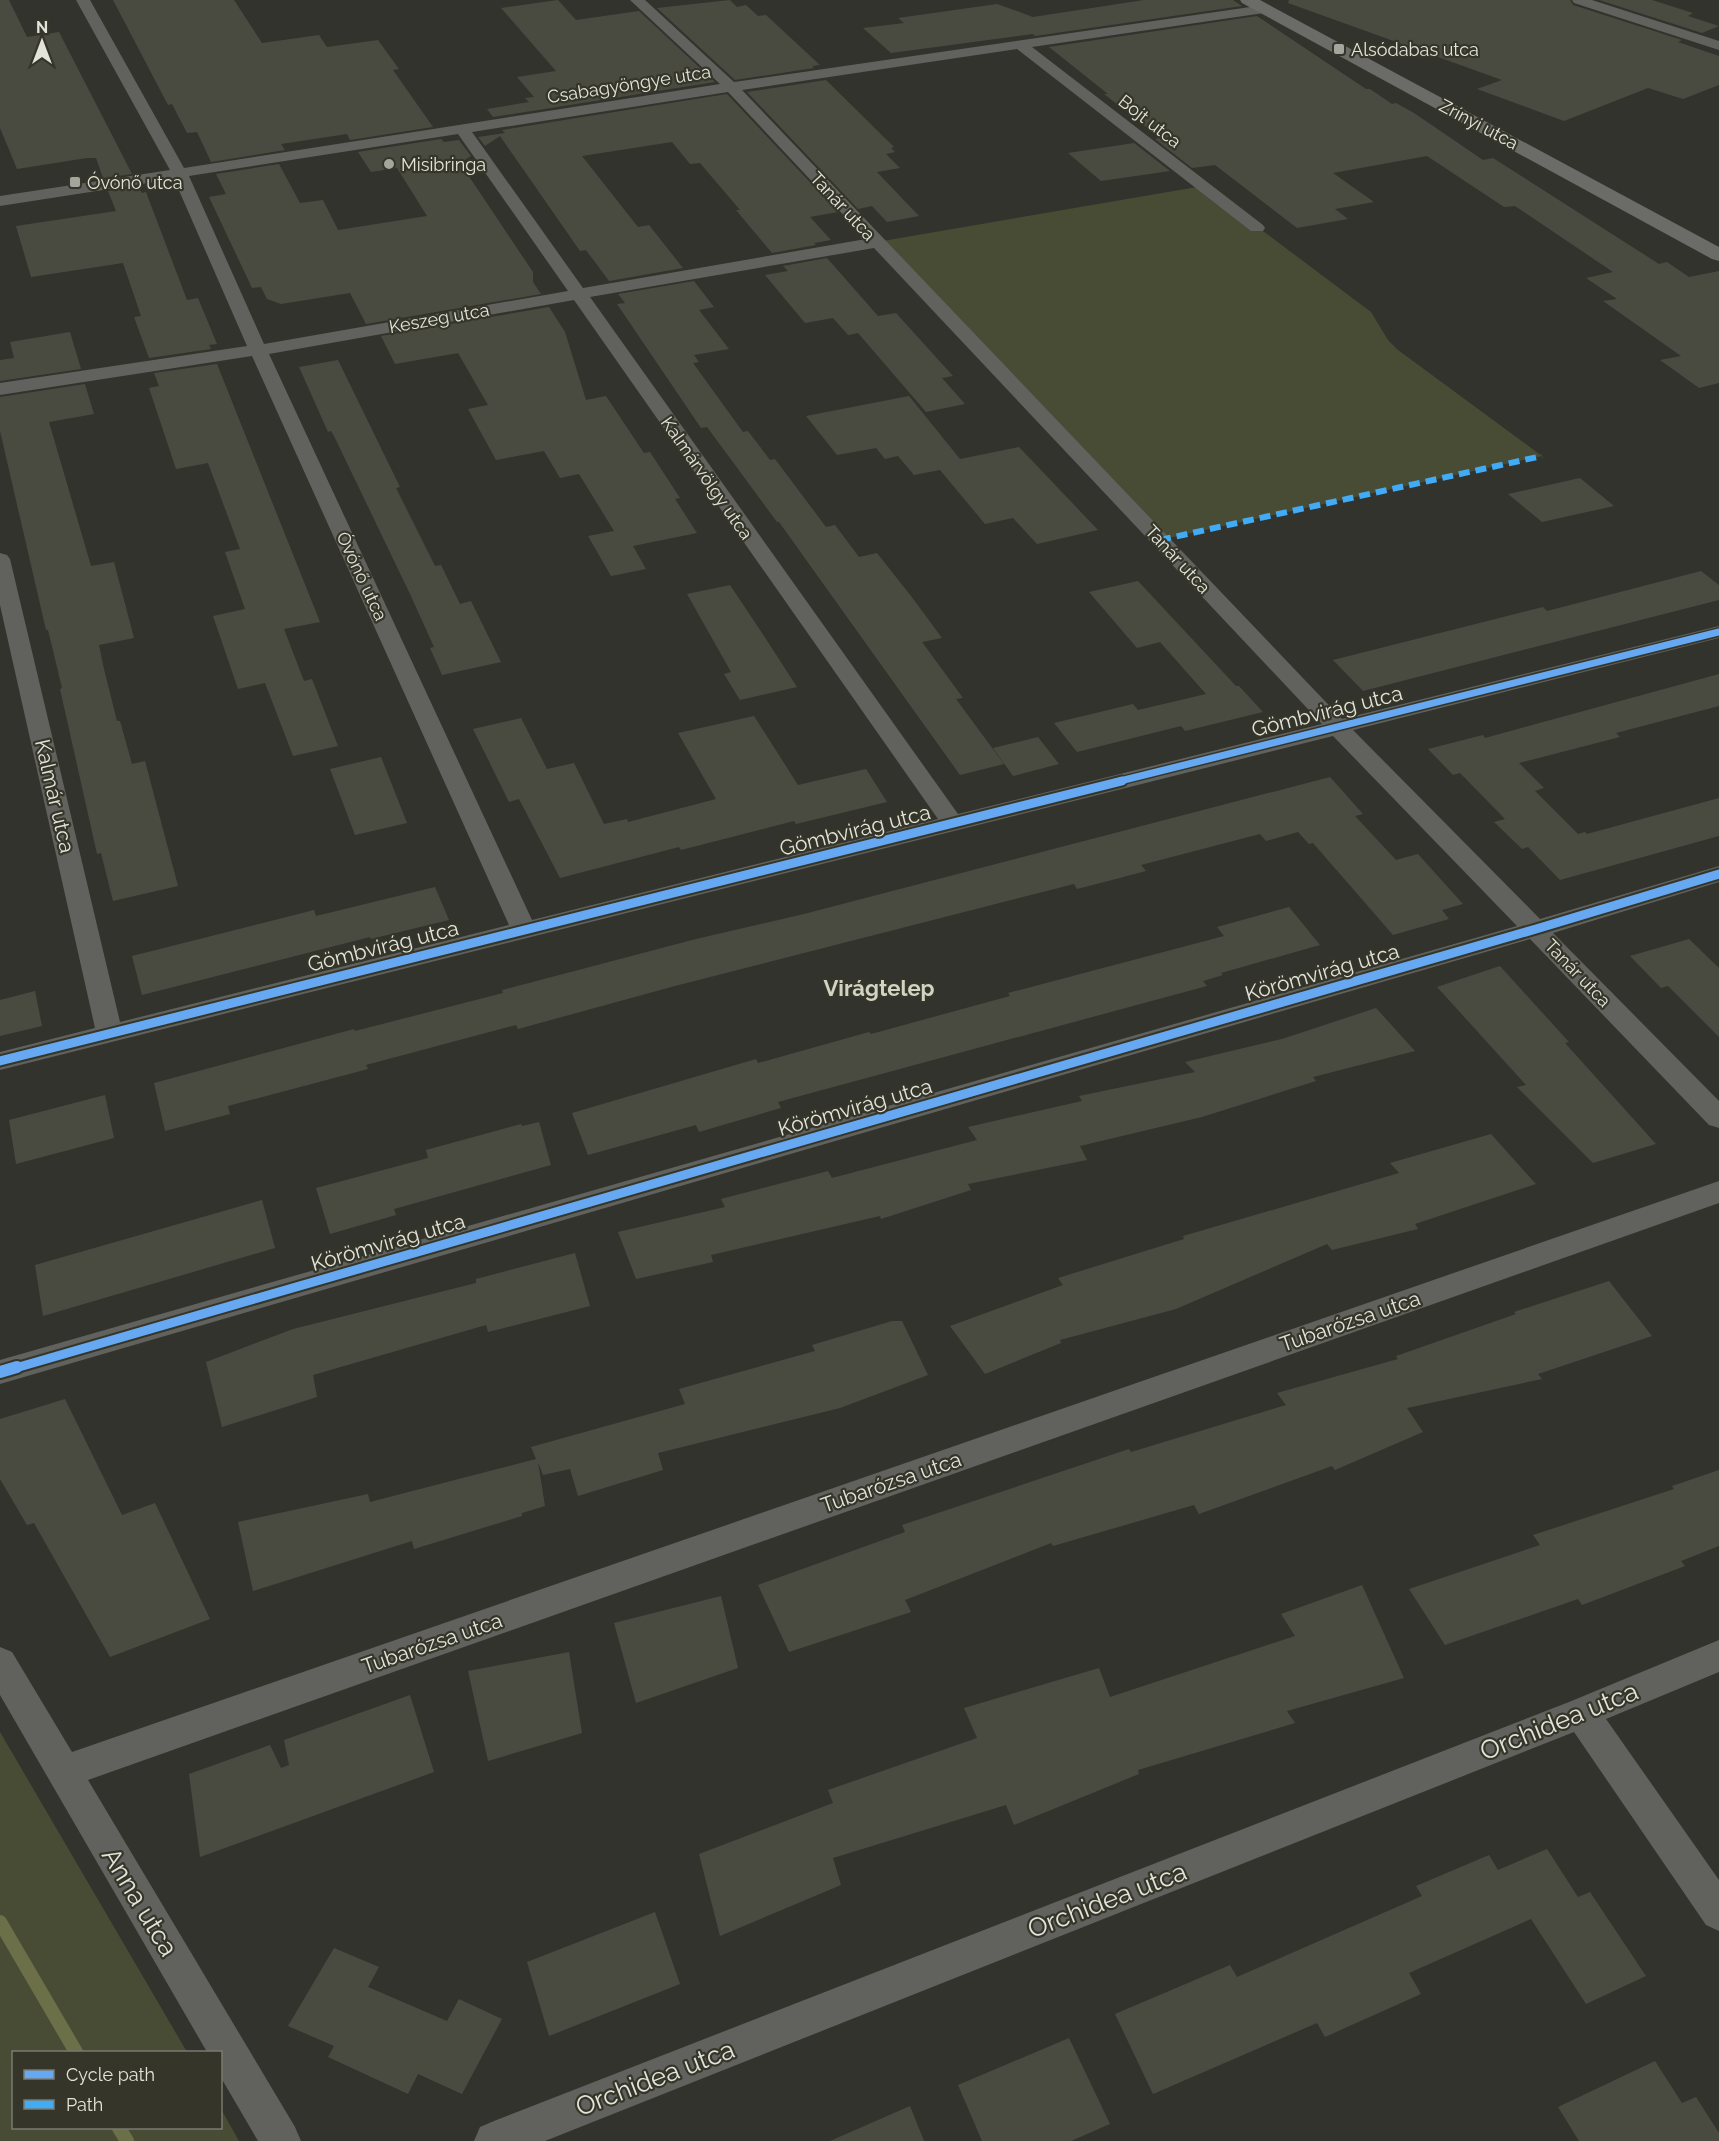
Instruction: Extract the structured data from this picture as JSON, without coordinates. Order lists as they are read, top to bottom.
{
  "streets": {
    "main road": ["Zrínyi utca"],
    "street": [
      "Csabagyöngye utca",
      "Bojt utca",
      "Tanár utca",
      "Keszeg utca",
      "Kalmárvölgy utca",
      "Óvónő utca",
      "Gömbvirág utca",
      "Kalmár utca",
      "Körömvirág utca",
      "Tubarózsa utca",
      "Orchidea utca",
      "Anna utca"
    ]
  },
  "crossings": [
    ["Csabagyöngye utca", "Bojt utca"],
    ["Csabagyöngye utca", "Zrínyi utca"],
    ["Csabagyöngye utca", "Tanár utca"],
    ["Csabagyöngye utca", "Kalmárvölgy utca"],
    ["Csabagyöngye utca", "Óvónő utca"],
    ["Tanár utca", "Keszeg utca"],
    ["Tanár utca", "Gömbvirág utca"],
    ["Tanár utca", "Körömvirág utca"],
    ["Keszeg utca", "Kalmárvölgy utca"],
    ["Keszeg utca", "Óvónő utca"],
    ["Kalmárvölgy utca", "Gömbvirág utca"],
    ["Óvónő utca", "Gömbvirág utca"],
    ["Gömbvirág utca", "Kalmár utca"],
    ["Tubarózsa utca", "Anna utca"]
  ],
  "districts": ["Virágtelep"],
  "places": {
    "transit": ["Alsódabas utca", "Óvónő utca"],
    "other": ["Misibringa"]
  },
  "legend": ["Cycle path", "Path"],
  "north": "top"
}
